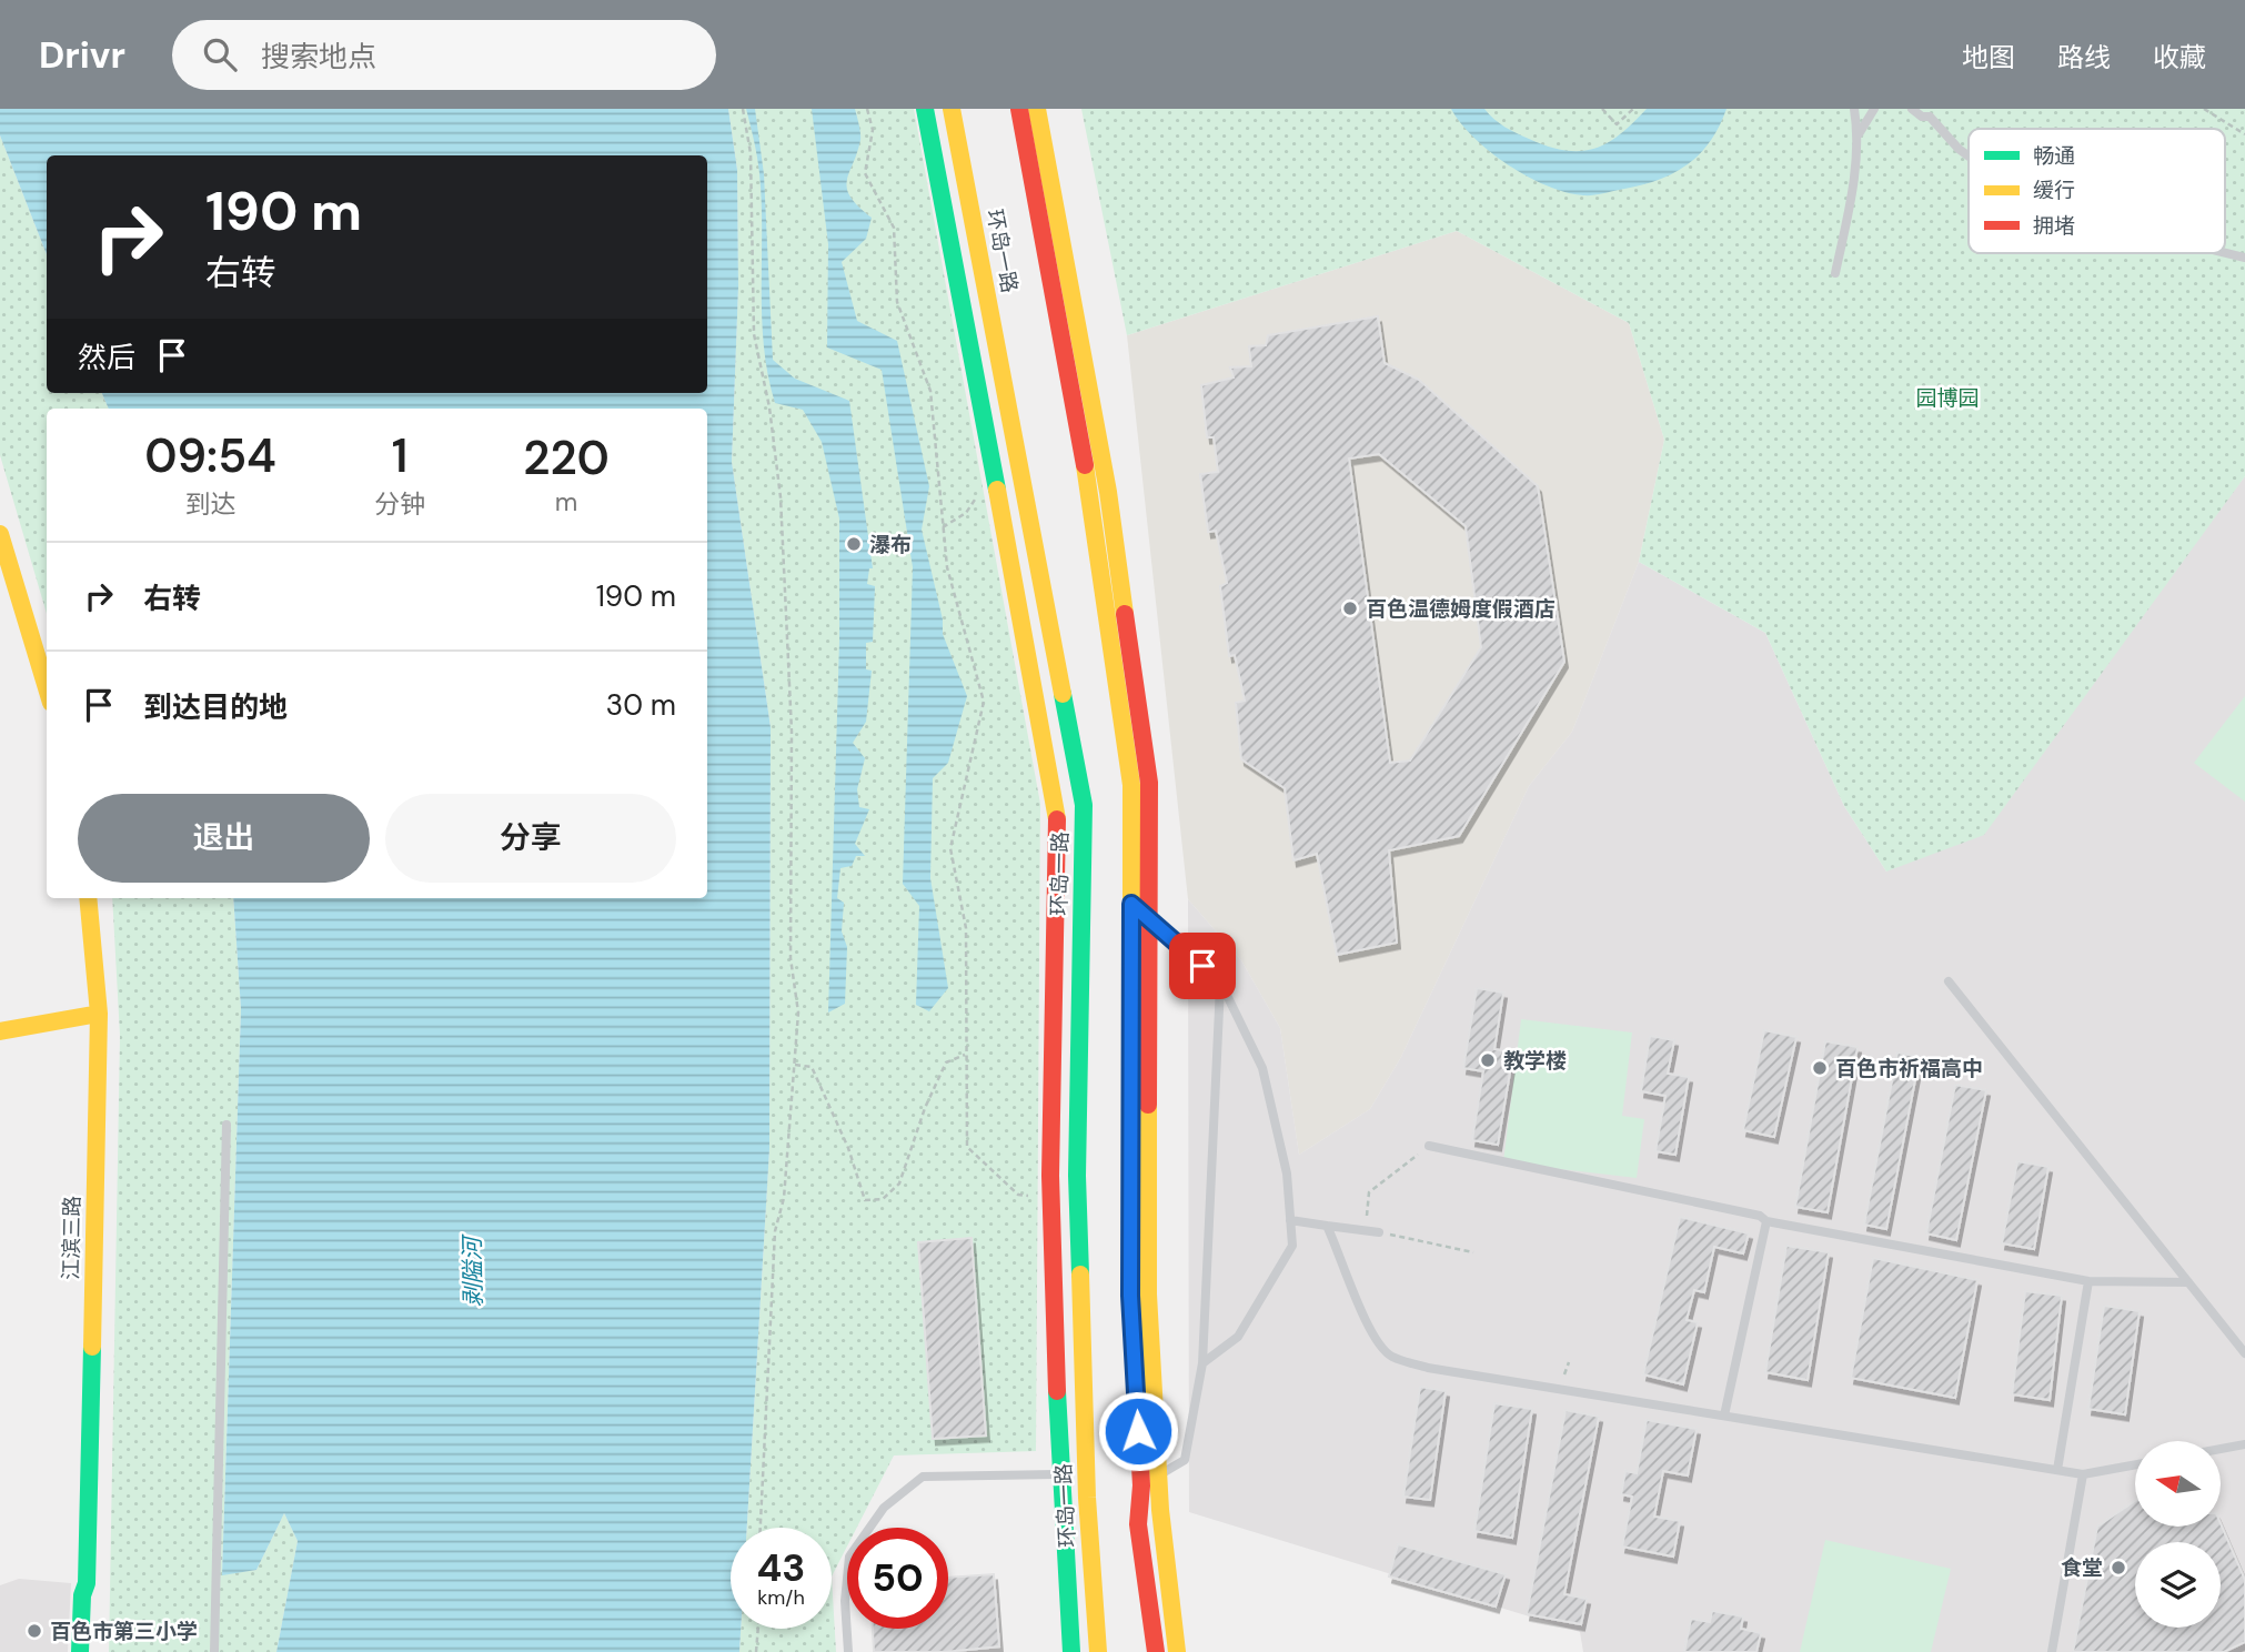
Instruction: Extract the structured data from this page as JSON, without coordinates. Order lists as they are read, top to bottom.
{
  "streets": {
    "main road": ["环岛一路", "江滨三路"]
  },
  "water": ["剥隘河"],
  "parks": ["园博园"],
  "places": [
    "瀑布",
    "百色温德姆度假酒店",
    "教学楼",
    "百色市祈福高中",
    "食堂",
    "百色市第三小学"
  ],
  "legend": ["畅通", "缓行", "拥堵"],
  "north": "left",
  "page": {
    "header": "Drivr",
    "search": "搜索地点",
    "nav": ["地图", "路线", "收藏"],
    "turn": ["190 m", "右转"],
    "then": "然后",
    "eta": [
      "09:54",
      "到达",
      "1",
      "分钟",
      "220",
      "m"
    ],
    "list": [
      {
        "name": "右转",
        "value": "190 m"
      },
      {
        "name": "到达目的地",
        "value": "30 m"
      }
    ],
    "buttons": ["退出", "分享"],
    "speed": "43 km/h",
    "limit": "50"
  }
}
